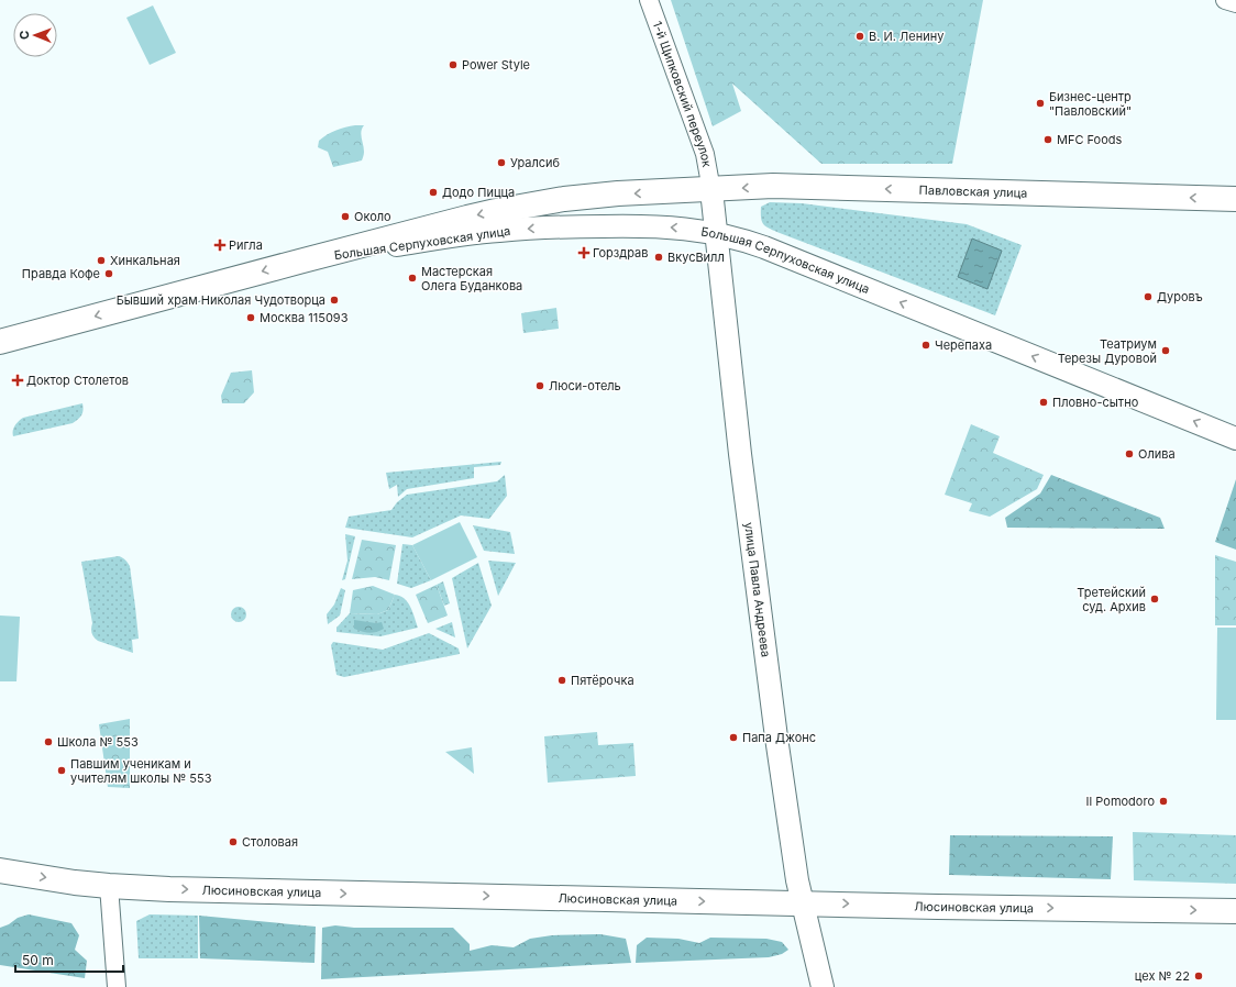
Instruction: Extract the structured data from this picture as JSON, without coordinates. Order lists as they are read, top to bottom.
{
  "streets": {
    "main road": ["Павловская улица", "Большая Серпуховская улица", "Люсиновская улица"],
    "street": ["1-й Щипковский переулок", "улица Павла Андреева"]
  },
  "crossings": [
    ["1-й Щипковский переулок", "Павловская улица"],
    ["1-й Щипковский переулок", "Большая Серпуховская улица"],
    ["1-й Щипковский переулок", "улица Павла Андреева"],
    ["Павловская улица", "Большая Серпуховская улица"],
    ["Павловская улица", "улица Павла Андреева"],
    ["Большая Серпуховская улица", "улица Павла Андреева"],
    ["улица Павла Андреева", "Люсиновская улица"]
  ],
  "one_way": ["Павловская улица", "Большая Серпуховская улица", "Люсиновская улица"],
  "places": {
    "other": [
      "В. И. Ленину",
      "Power Style",
      "Бизнес-центр \"Павловский\"",
      "MFC Foods",
      "Уралсиб",
      "Додо Пицца",
      "Около",
      "ВкусВилл",
      "Хинкальная",
      "Правда Кофе",
      "Мастерская Олега Буданкова",
      "Дуровъ",
      "Бывший храм Николая Чудотворца",
      "Москва 115093",
      "Черепаха",
      "Театриум Терезы Дуровой",
      "Люси-отель",
      "Пловно-сытно",
      "Олива",
      "Третейский суд. Архив",
      "Пятёрочка",
      "Папа Джонс",
      "Школа № 553",
      "Павшим ученикам и учителям школы № 553",
      "Il Pomodoro",
      "Столовая",
      "цех № 22"
    ],
    "health": ["Ригла", "Горздрав", "Доктор Столетов"]
  },
  "scale_bar": "50 m",
  "north": "left"
}
